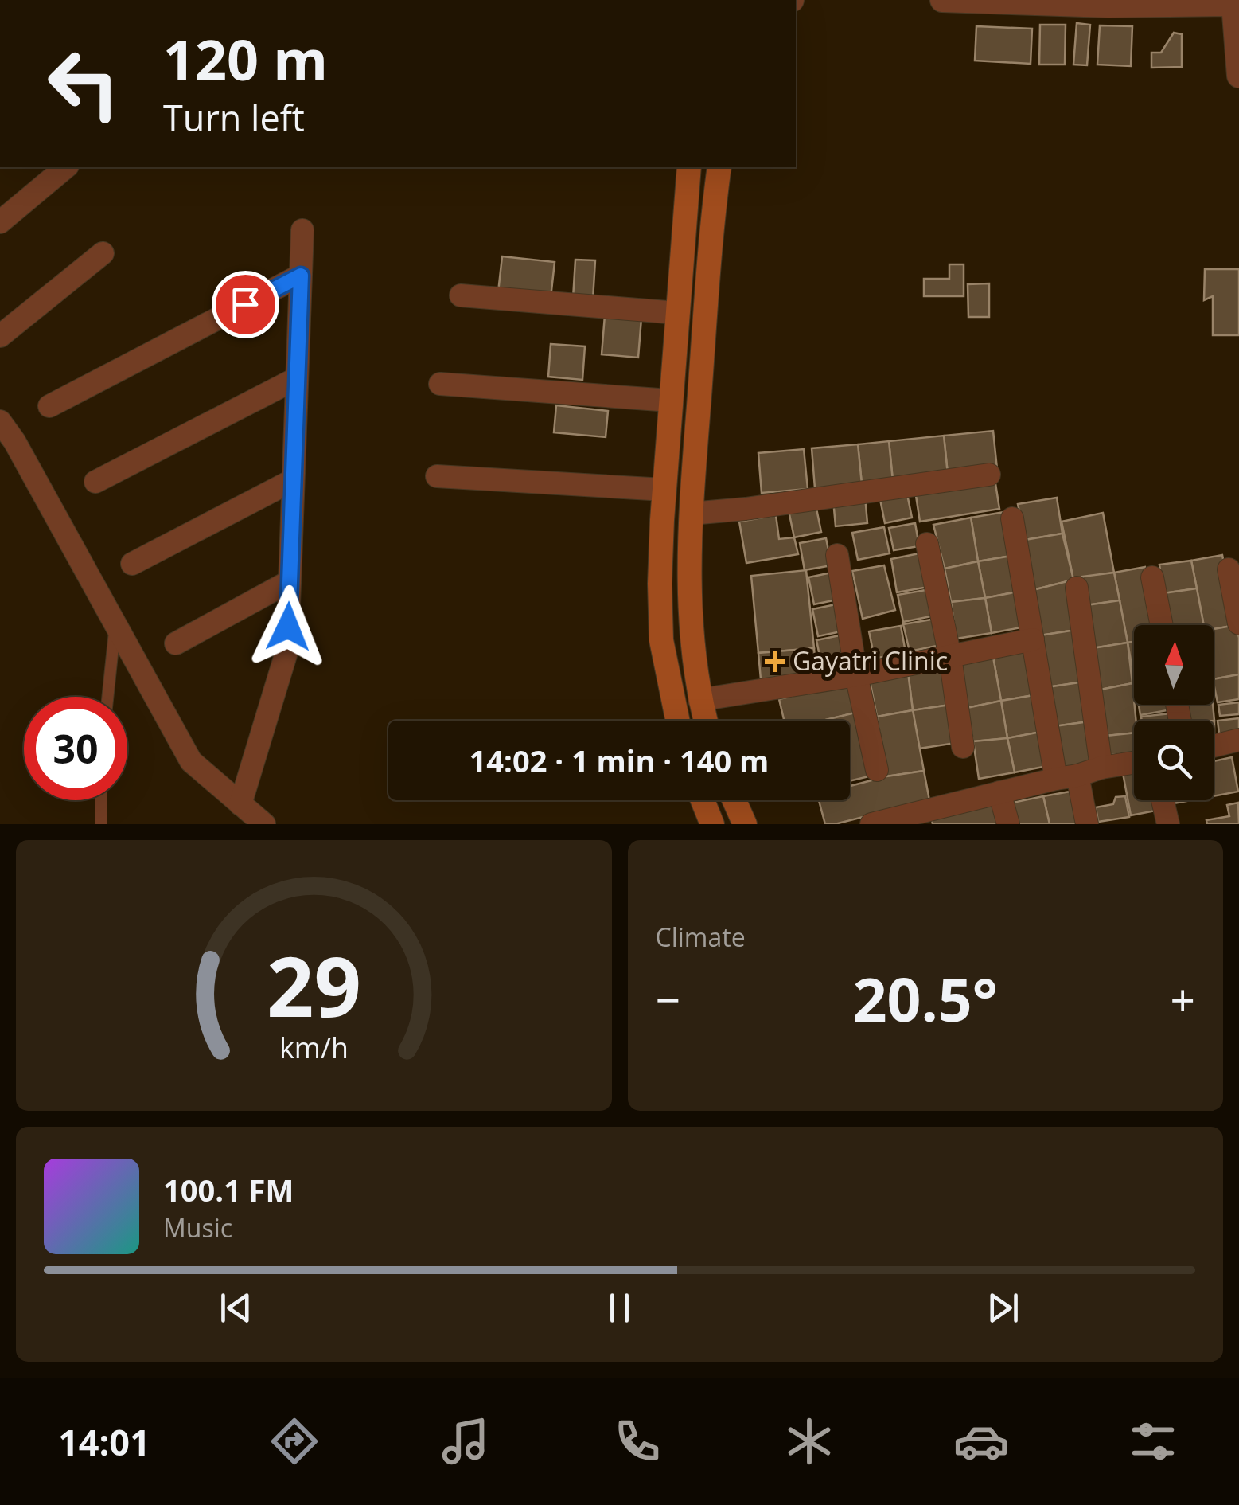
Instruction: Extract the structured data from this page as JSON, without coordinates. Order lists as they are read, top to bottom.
{
  "places": {
    "health": ["Gayatri Clinic"]
  },
  "north": "top",
  "page": {
    "turn": ["120 m", "Turn left"],
    "limit": "30",
    "trip": "14:02 · 1 min · 140 m",
    "tile": "Climate",
    "heat": ["−", "20.5°", "+"],
    "song": ["100.1 FM", "Music"],
    "tabs": "14:01",
    "gauge": ["29", "km/h"]
  }
}
